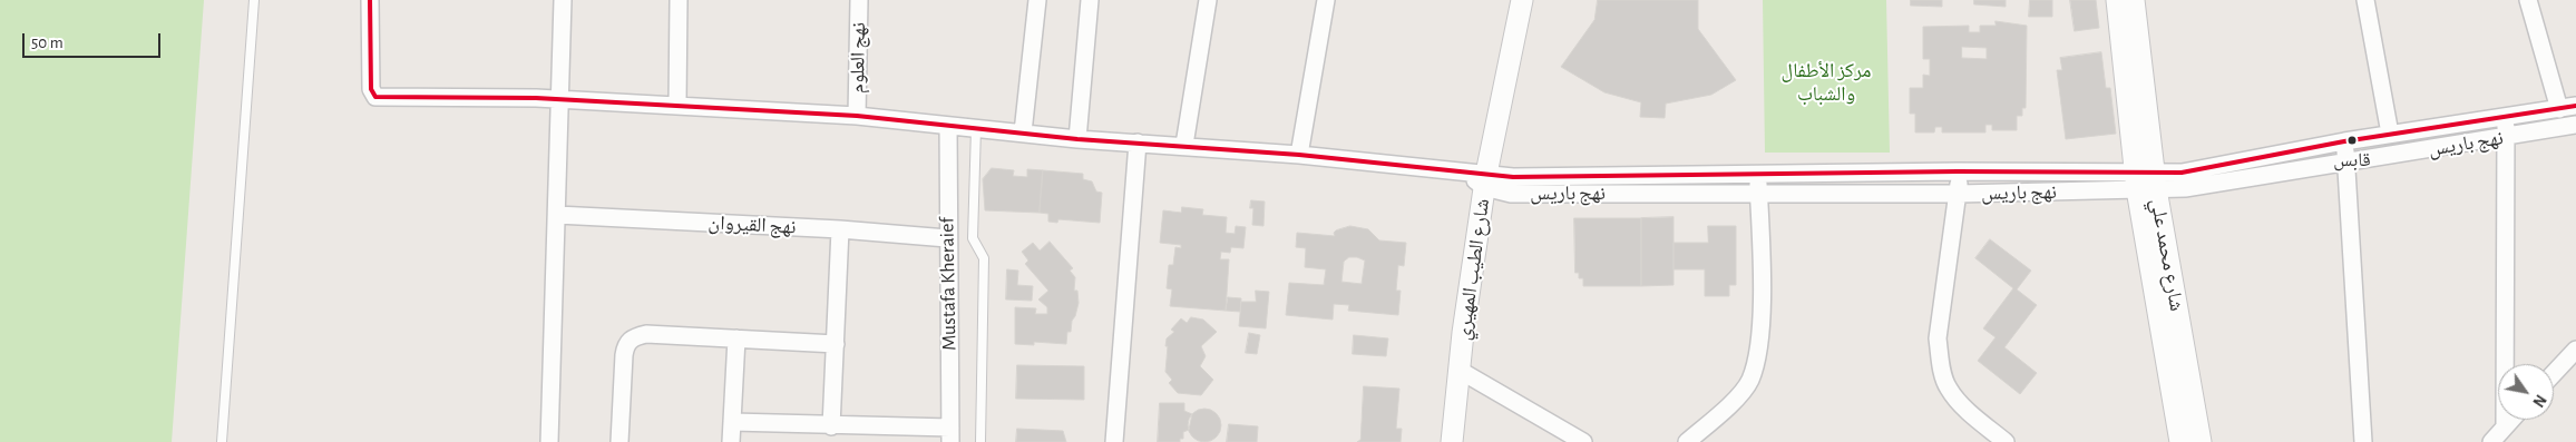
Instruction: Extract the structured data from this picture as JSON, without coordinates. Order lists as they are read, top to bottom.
{
  "streets": {
    "street": [
      "نهج العلوم",
      "نهج باريس",
      "نهج القيروان",
      "شارع محمد علي",
      "شارع الطيب المهيري",
      "Mustafa Kheraief"
    ]
  },
  "crossings": [
    ["نهج العلوم", "نهج باريس"],
    ["نهج باريس", "شارع محمد علي"],
    ["نهج باريس", "شارع الطيب المهيري"],
    ["نهج باريس", "Mustafa Kheraief"],
    ["نهج القيروان", "Mustafa Kheraief"]
  ],
  "parks": ["مركز الأطفال والشباب"],
  "places": ["قابس"],
  "scale_bar": "50 m",
  "north": "bottom right"
}
